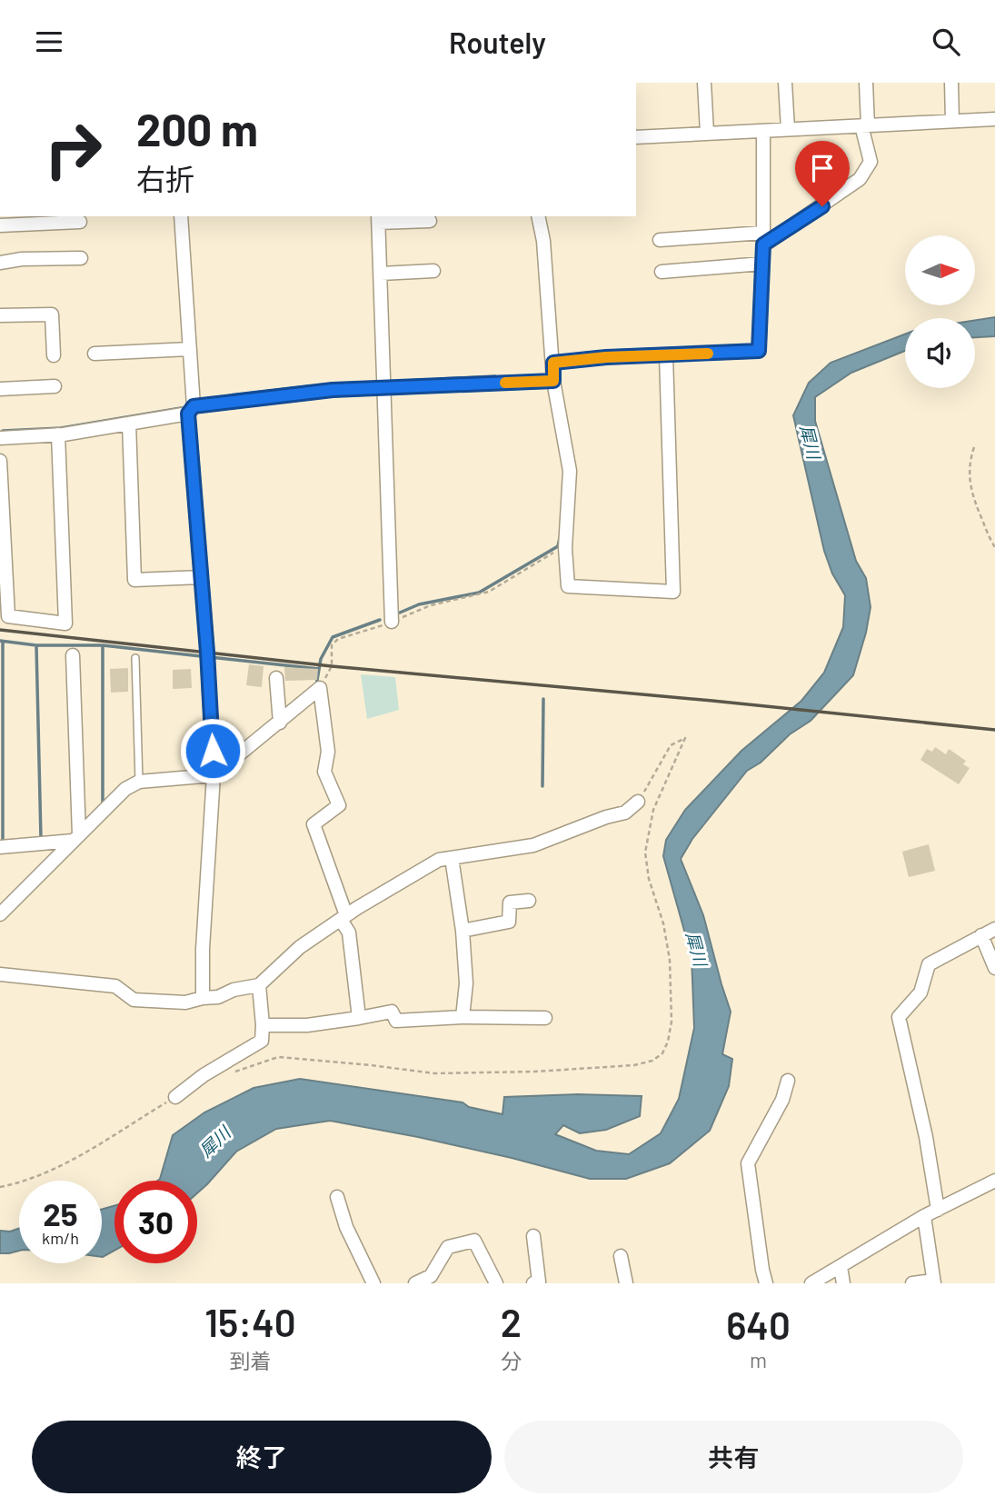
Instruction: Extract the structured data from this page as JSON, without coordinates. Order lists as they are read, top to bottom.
{
  "water": ["犀川"],
  "north": "right",
  "page": {
    "header": "Routely",
    "turn": ["200 m", "右折"],
    "speed": "25 km/h",
    "limit": "30",
    "eta": [
      "15:40",
      "到着",
      "2",
      "分",
      "640",
      "m"
    ],
    "buttons": ["終了", "共有"]
  }
}
